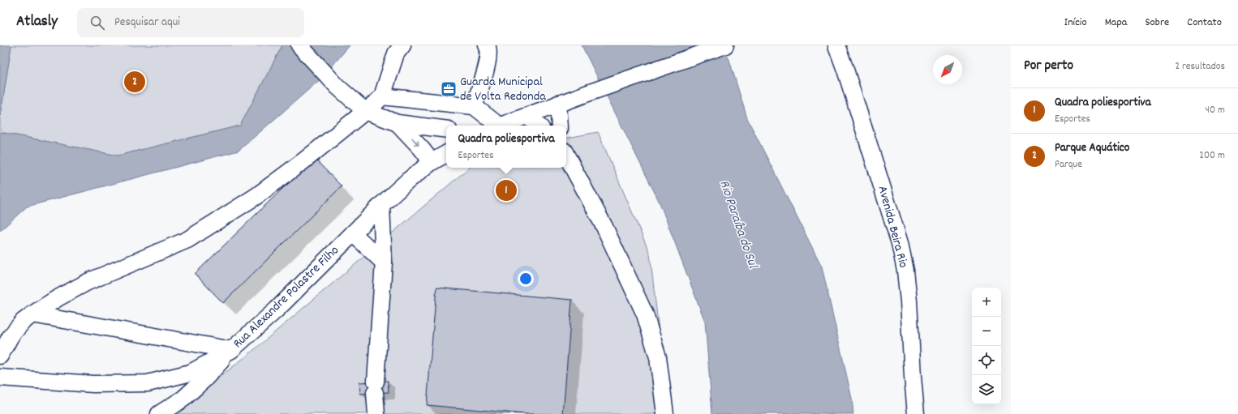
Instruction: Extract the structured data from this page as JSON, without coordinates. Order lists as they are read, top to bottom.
{
  "streets": {
    "street": ["Avenida Beira Rio", "Rua Alexandre Polastre Filho"]
  },
  "water": ["Rio Paraíba do Sul"],
  "places": {
    "office": ["Guarda Municipal de Volta Redonda"]
  },
  "north": "bottom left",
  "page": {
    "header": "Atlasly",
    "search": "Pesquisar aqui",
    "nav": [
      "Início",
      "Mapa",
      "Sobre",
      "Contato"
    ],
    "heading": ["Por perto", "2 resultados"],
    "pins": ["2", "1"],
    "list": [
      {
        "mark": "1",
        "name": "Quadra poliesportiva",
        "note": "Esportes",
        "value": "40 m"
      },
      {
        "mark": "2",
        "name": "Parque Aquático",
        "note": "Parque",
        "value": "200 m"
      }
    ],
    "popup": ["Quadra poliesportiva", "Esportes"],
    "map_buttons": ["+", "−"]
  }
}
